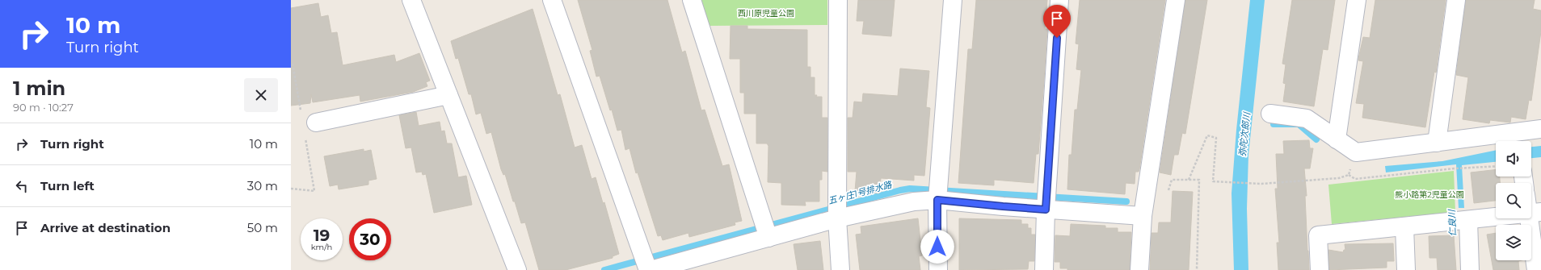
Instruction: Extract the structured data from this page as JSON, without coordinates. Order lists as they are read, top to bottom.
{
  "water": ["弥陀次郎川", "五ヶ庄1号排水路", "仁良川"],
  "parks": ["西川原児童公園", "熊小路第2児童公園"],
  "page": {
    "turn": ["10 m", "Turn right"],
    "heading": ["1 min", "90 m · 10:27"],
    "list": [
      {
        "name": "Turn right",
        "value": "10 m"
      },
      {
        "name": "Turn left",
        "value": "30 m"
      },
      {
        "name": "Arrive at destination",
        "value": "50 m"
      }
    ],
    "speed": "19 km/h",
    "limit": "30"
  }
}
